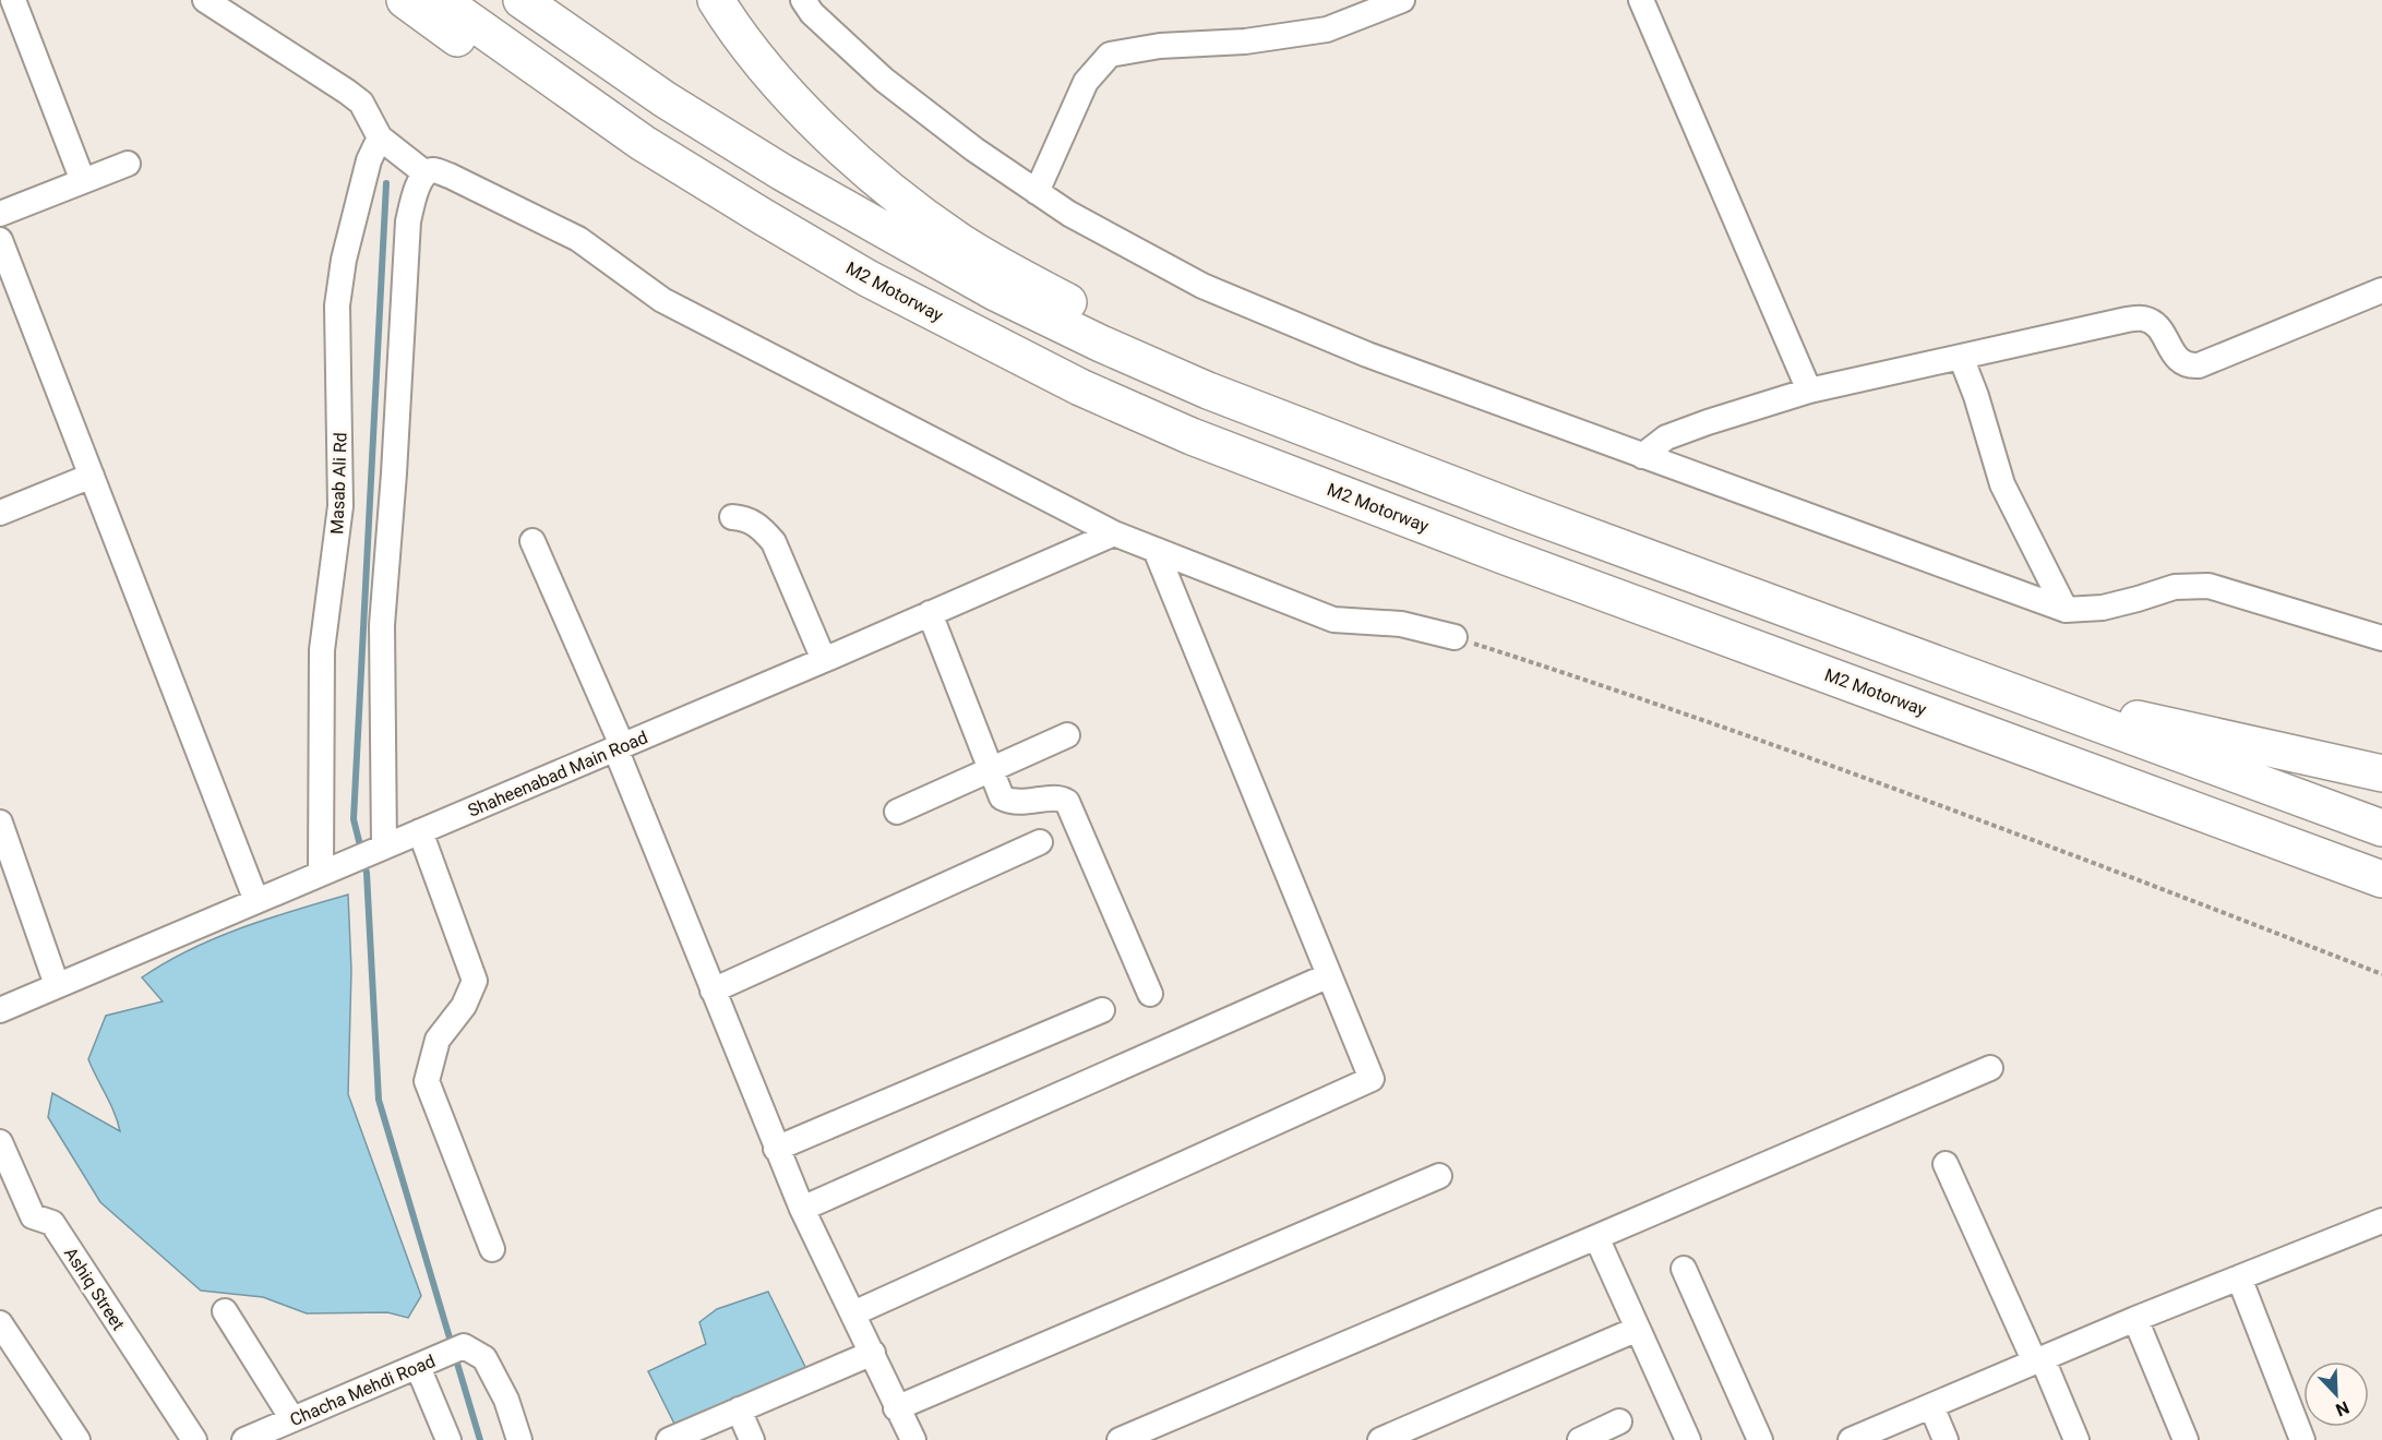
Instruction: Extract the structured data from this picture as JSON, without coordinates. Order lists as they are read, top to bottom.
{
  "streets": {
    "highway": ["M2 Motorway"],
    "street": [
      "Masab Ali Rd",
      "Shaheenabad Main Road",
      "Ashiq Street",
      "Chacha Mehdi Road"
    ]
  },
  "crossings": [
    ["Masab Ali Rd", "Shaheenabad Main Road"]
  ],
  "north": "bottom right"
}
